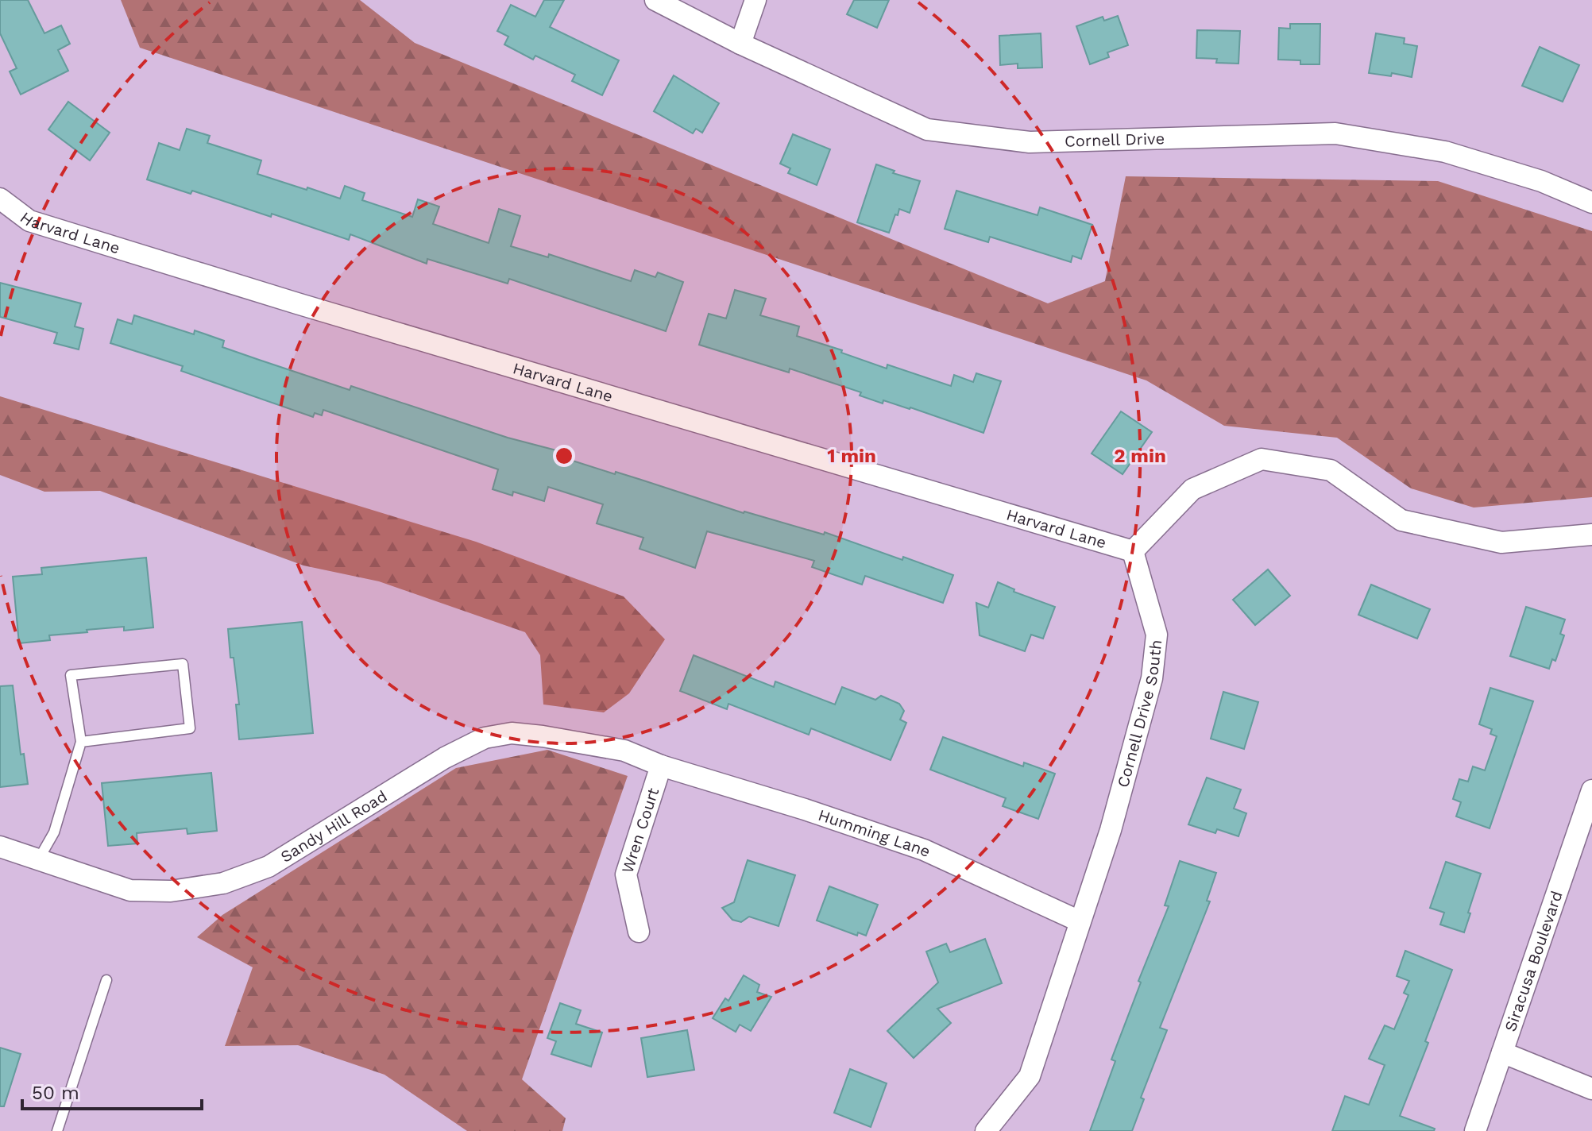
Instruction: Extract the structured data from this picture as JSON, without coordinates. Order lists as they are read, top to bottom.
{
  "streets": {
    "street": [
      "Cornell Drive",
      "Harvard Lane",
      "Cornell Drive South",
      "Sandy Hill Road",
      "Wren Court",
      "Humming Lane",
      "Siracusa Boulevard"
    ]
  },
  "crossings": [
    ["Harvard Lane", "Cornell Drive South"],
    ["Cornell Drive South", "Humming Lane"],
    ["Sandy Hill Road", "Wren Court"],
    ["Sandy Hill Road", "Humming Lane"],
    ["Wren Court", "Humming Lane"]
  ],
  "scale_bar": "50 m",
  "rings": ["1 min", "2 min"]
}
